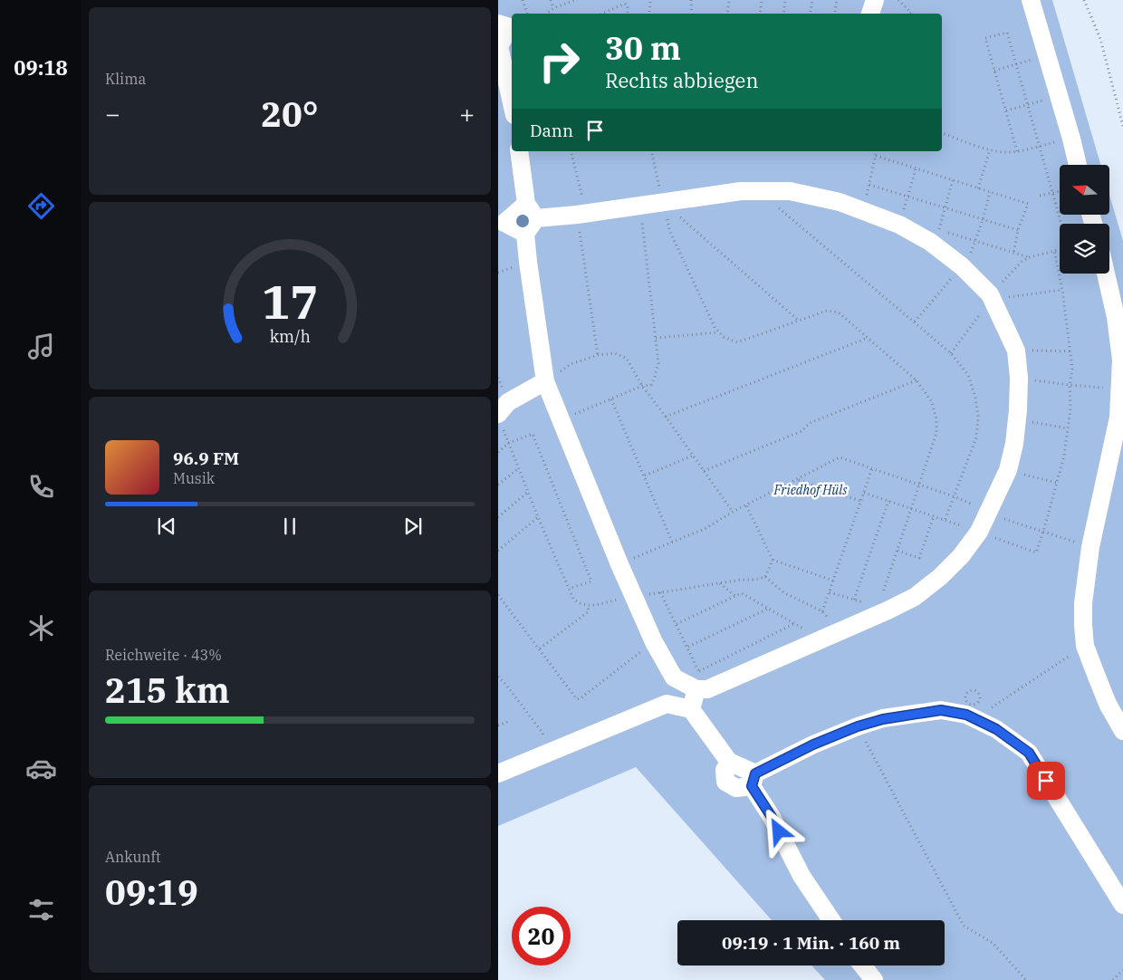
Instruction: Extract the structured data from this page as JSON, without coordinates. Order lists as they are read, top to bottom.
{
  "parks": ["Friedhof Hüls"],
  "north": "left",
  "page": {
    "tabs": "09:18",
    "tile": [
      "Klima",
      ["Reichweite · 43%", "215 km"],
      ["Ankunft", "09:19"]
    ],
    "turn": ["30 m", "Rechts abbiegen"],
    "heat": ["−", "20°", "+"],
    "then": "Dann",
    "song": ["96.9 FM", "Musik"],
    "limit": "20",
    "trip": "09:19 · 1 Min. · 160 m",
    "gauge": ["17", "km/h"]
  }
}
